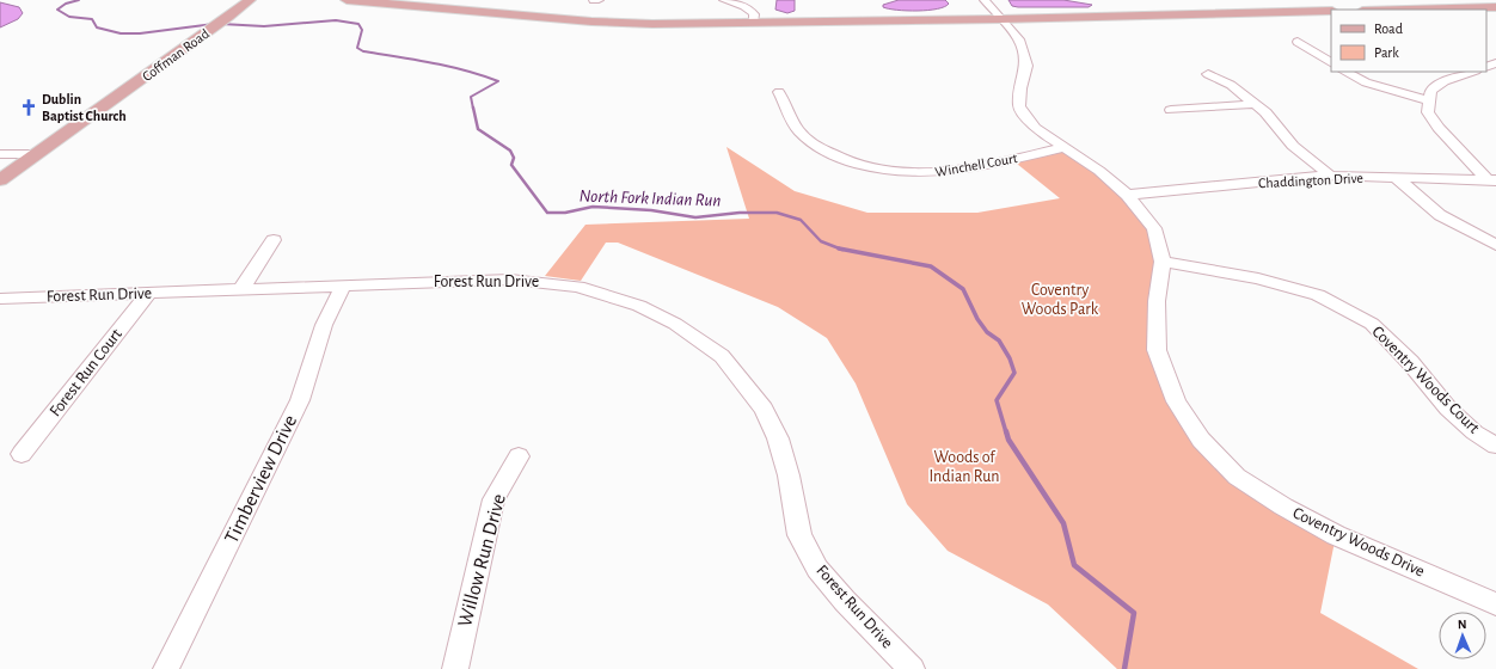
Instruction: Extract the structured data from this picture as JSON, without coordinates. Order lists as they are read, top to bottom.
{
  "streets": {
    "main road": ["Coffman Road"],
    "street": [
      "Winchell Court",
      "Chaddington Drive",
      "Forest Run Drive",
      "Forest Run Court",
      "Coventry Woods Court",
      "Timberview Drive",
      "Coventry Woods Drive",
      "Willow Run Drive"
    ]
  },
  "crossings": [
    ["Winchell Court", "Coventry Woods Drive"],
    ["Chaddington Drive", "Coventry Woods Drive"],
    ["Forest Run Drive", "Forest Run Court"],
    ["Forest Run Drive", "Timberview Drive"],
    ["Coventry Woods Court", "Coventry Woods Drive"]
  ],
  "water": ["North Fork Indian Run"],
  "parks": ["Coventry Woods Park", "Woods of Indian Run"],
  "places": {
    "church": ["Dublin Baptist Church"]
  },
  "legend": ["Road", "Park"],
  "north": "top"
}
